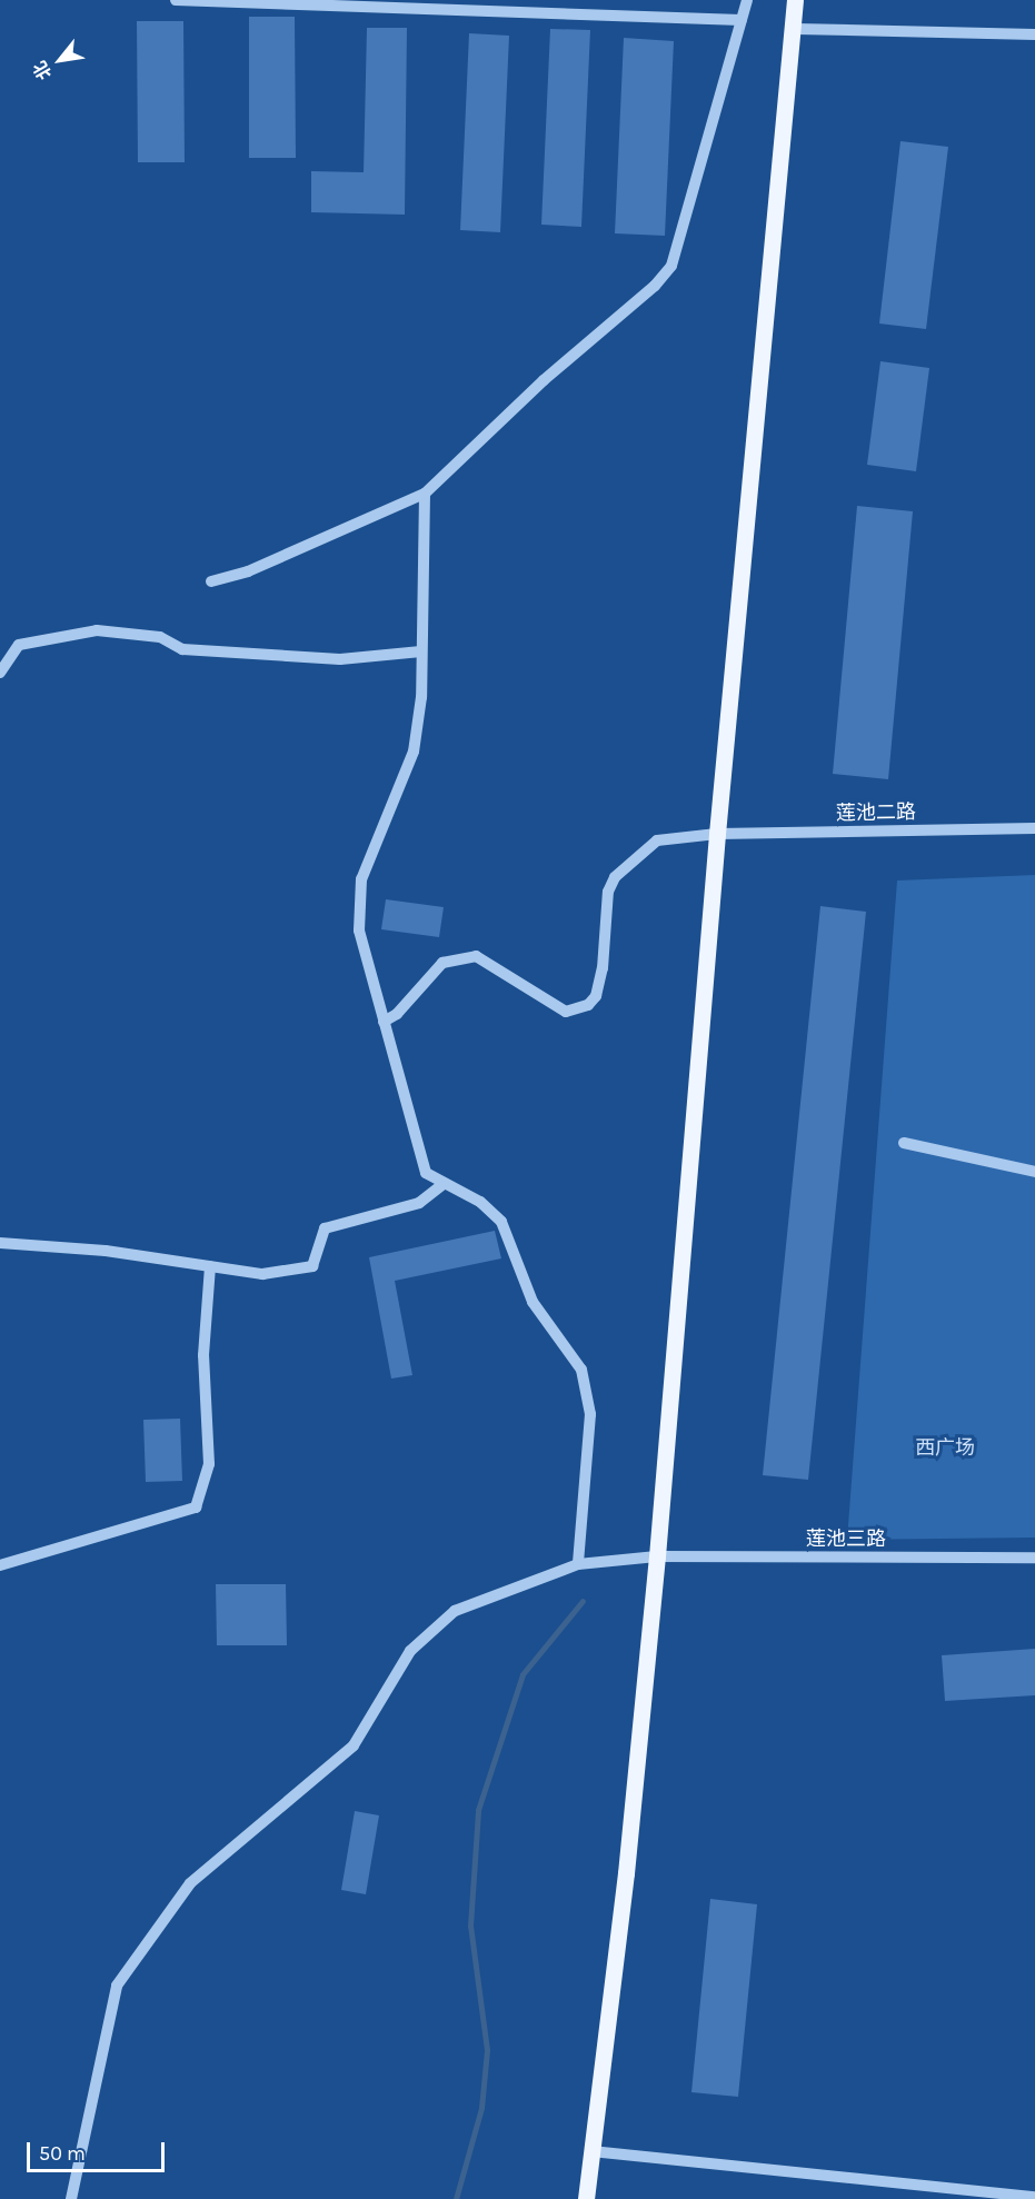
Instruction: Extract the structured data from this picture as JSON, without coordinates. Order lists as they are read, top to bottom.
{
  "streets": {
    "street": ["莲池二路", "莲池三路"]
  },
  "parks": ["西广场"],
  "scale_bar": "50 m",
  "north": "bottom left"
}
